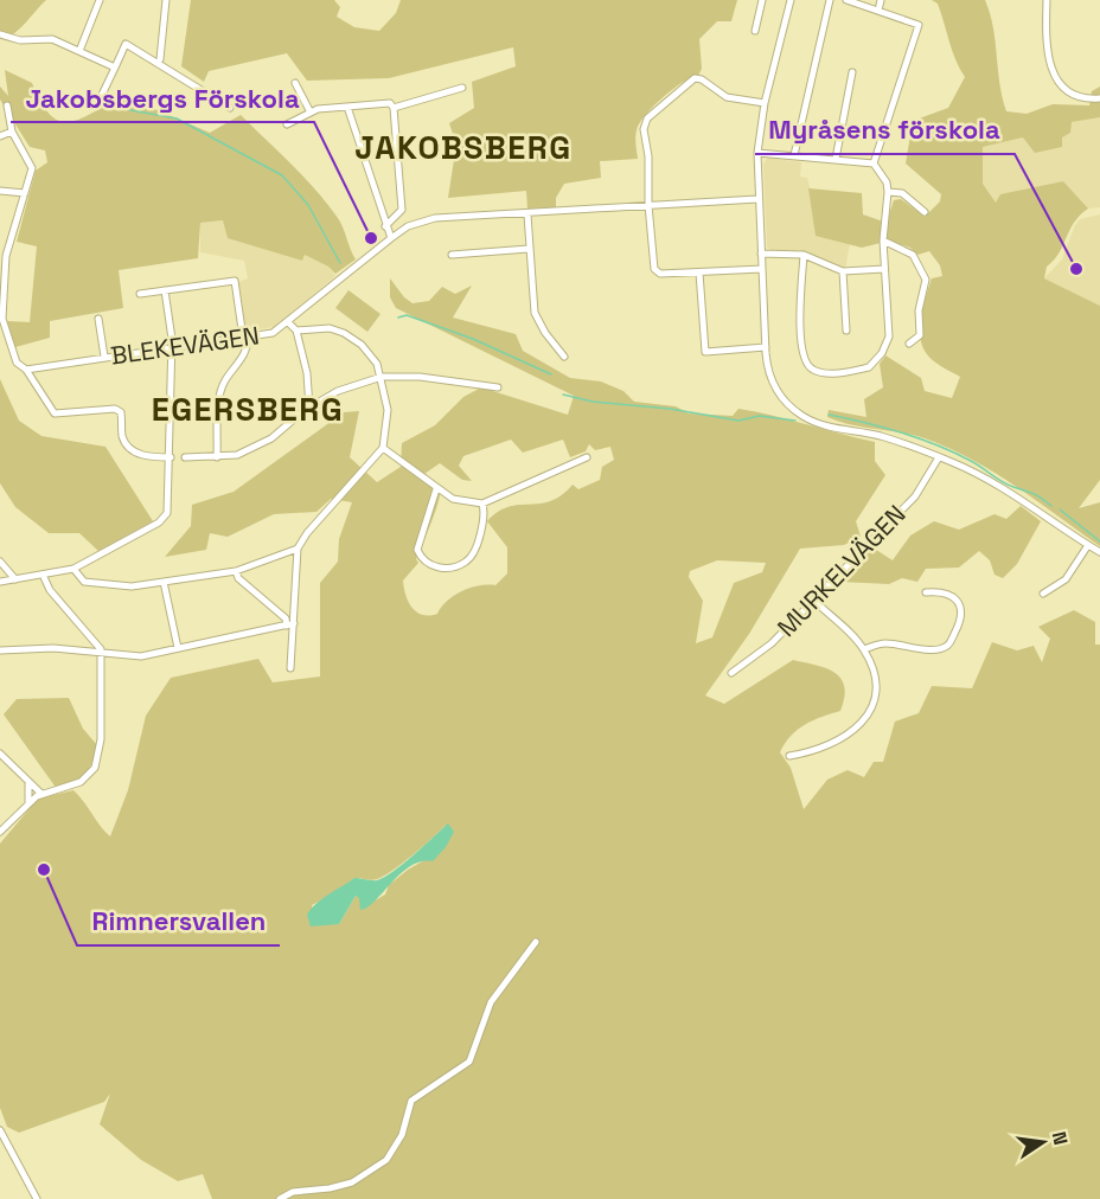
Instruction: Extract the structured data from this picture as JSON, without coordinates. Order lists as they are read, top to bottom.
{
  "streets": {
    "street": ["BLEKEVÄGEN", "MURKELVÄGEN"]
  },
  "districts": ["JAKOBSBERG", "EGERSBERG"],
  "places": ["Jakobsbergs Förskola", "Myråsens förskola", "Rimnersvallen"],
  "north": "right"
}
